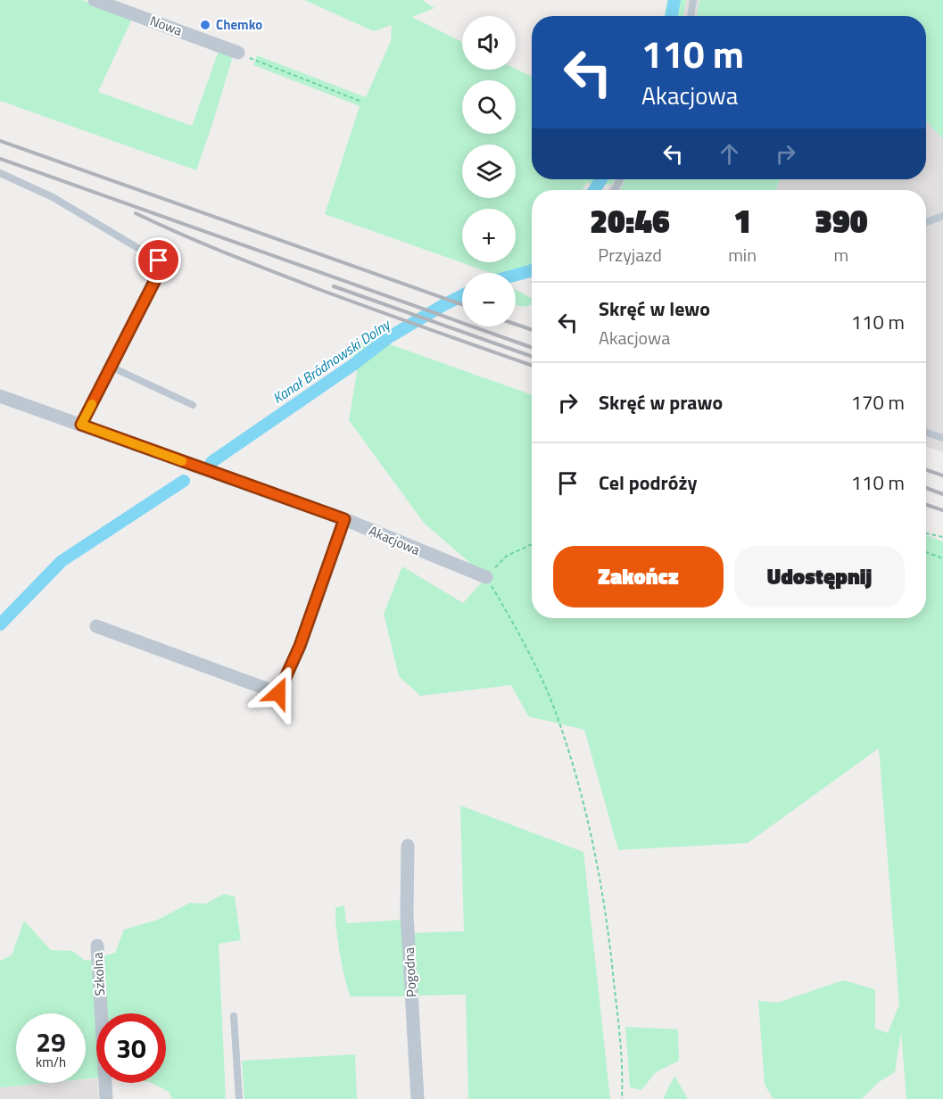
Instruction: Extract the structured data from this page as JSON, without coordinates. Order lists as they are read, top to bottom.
{
  "streets": {
    "street": [
      "Nowa",
      "Akacjowa",
      "Pogodna",
      "Szkolna"
    ]
  },
  "water": ["Kanał Bródnowski Dolny"],
  "places": ["Chemko"],
  "page": {
    "map_buttons": ["+", "−"],
    "turn": ["110 m", "Akacjowa"],
    "eta": [
      "20:46",
      "Przyjazd",
      "1",
      "min",
      "390",
      "m"
    ],
    "list": [
      {
        "name": "Skręć w lewo",
        "note": "Akacjowa",
        "value": "110 m"
      },
      {
        "name": "Skręć w prawo",
        "value": "170 m"
      },
      {
        "name": "Cel podróży",
        "value": "110 m"
      }
    ],
    "buttons": ["Zakończ", "Udostępnij"],
    "speed": "29 km/h",
    "limit": "30"
  }
}
